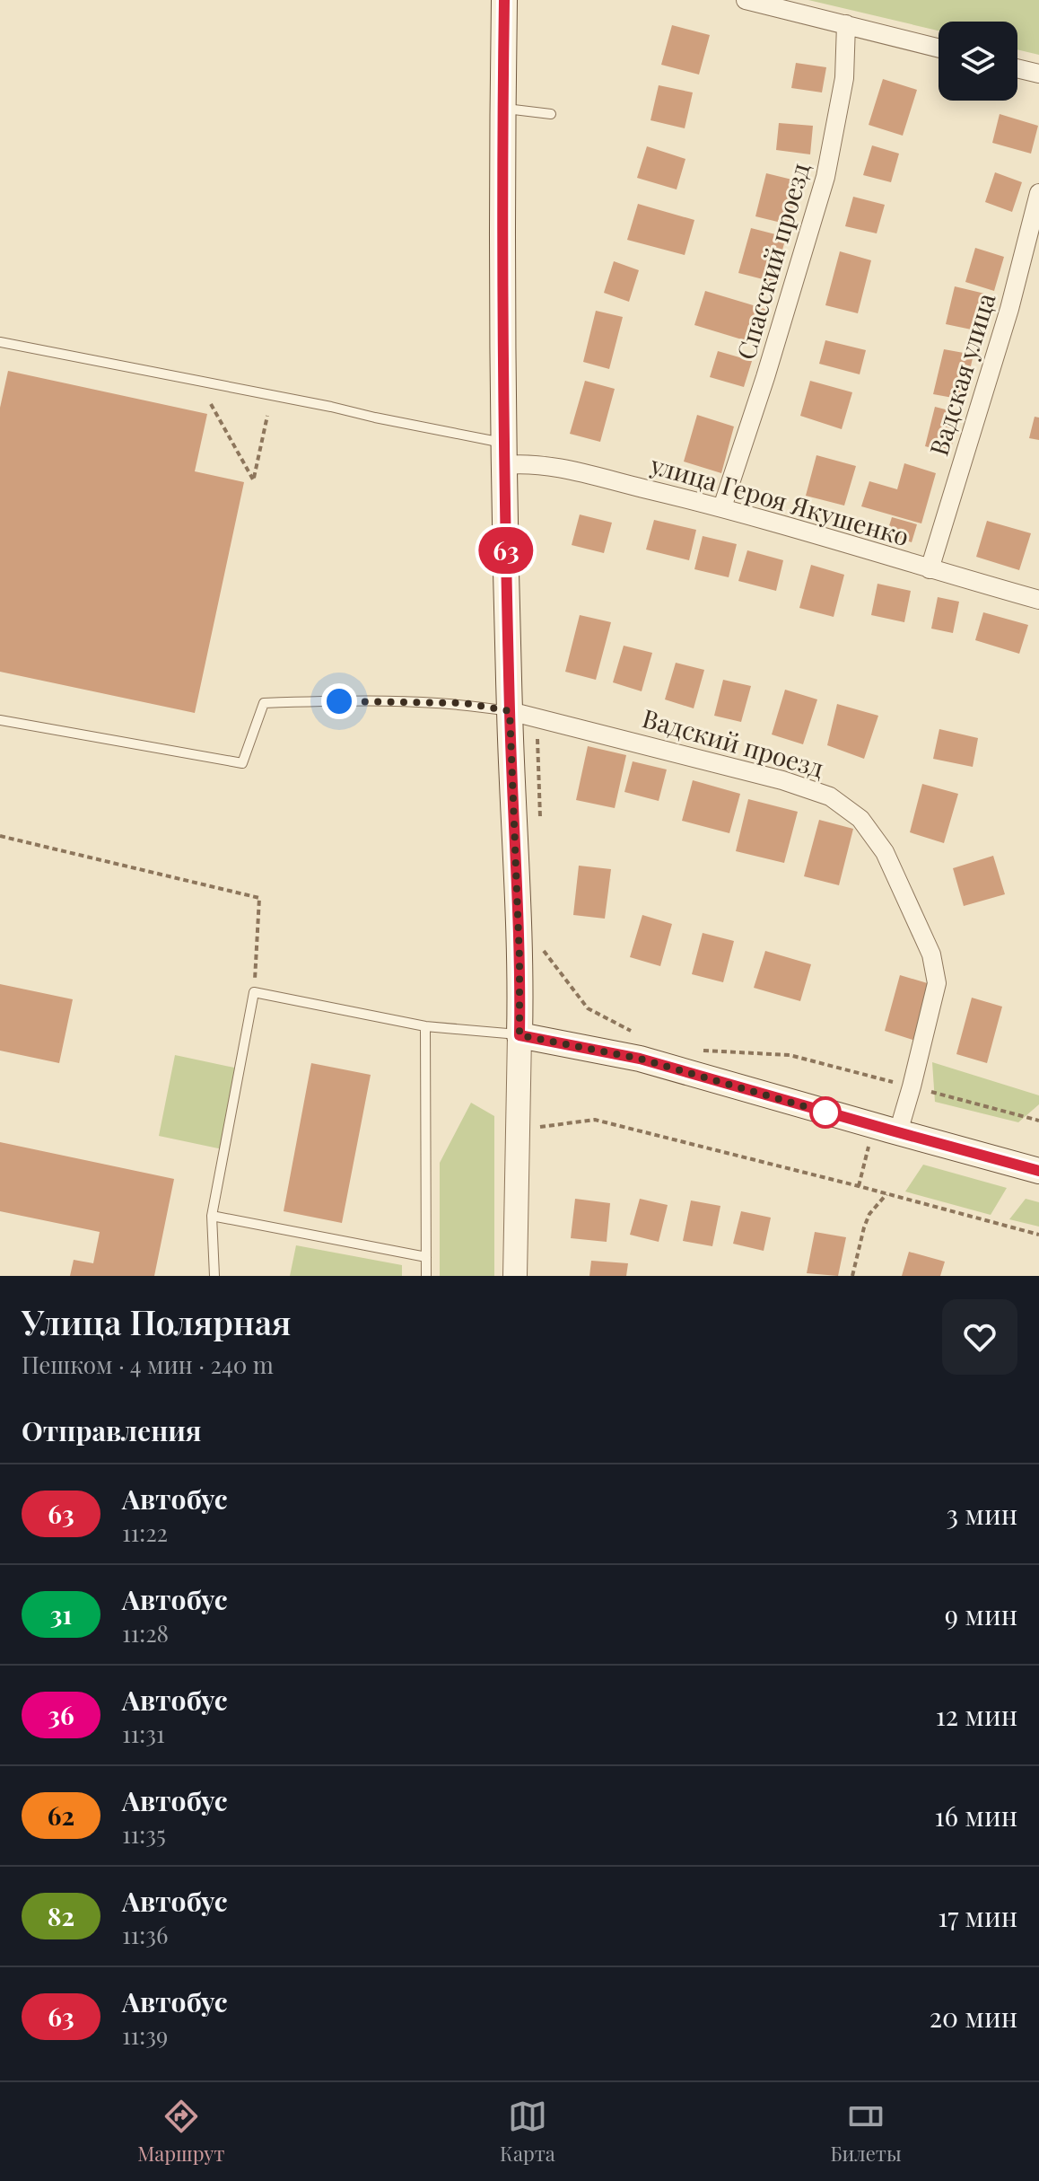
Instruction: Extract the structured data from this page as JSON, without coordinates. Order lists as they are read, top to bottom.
{
  "streets": {
    "street": [
      "Спасский проезд",
      "Вадская улица",
      "улица Героя Якушенко",
      "Вадский проезд"
    ]
  },
  "crossings": [
    ["Спасский проезд", "улица Героя Якушенко"],
    ["Вадская улица", "улица Героя Якушенко"]
  ],
  "lines": ["bus line 63"],
  "page": {
    "on_map": "63",
    "heading": [
      ["Улица Полярная", "Пешком · 4 мин · 240 m"],
      "Отправления"
    ],
    "list": [
      {
        "mark": "63",
        "name": "Автобус",
        "note": "11:22",
        "value": "3 мин"
      },
      {
        "mark": "31",
        "name": "Автобус",
        "note": "11:28",
        "value": "9 мин"
      },
      {
        "mark": "36",
        "name": "Автобус",
        "note": "11:31",
        "value": "12 мин"
      },
      {
        "mark": "62",
        "name": "Автобус",
        "note": "11:35",
        "value": "16 мин"
      },
      {
        "mark": "82",
        "name": "Автобус",
        "note": "11:36",
        "value": "17 мин"
      },
      {
        "mark": "63",
        "name": "Автобус",
        "note": "11:39",
        "value": "20 мин"
      }
    ],
    "tabs": ["Маршрут", "Карта", "Билеты"]
  }
}
